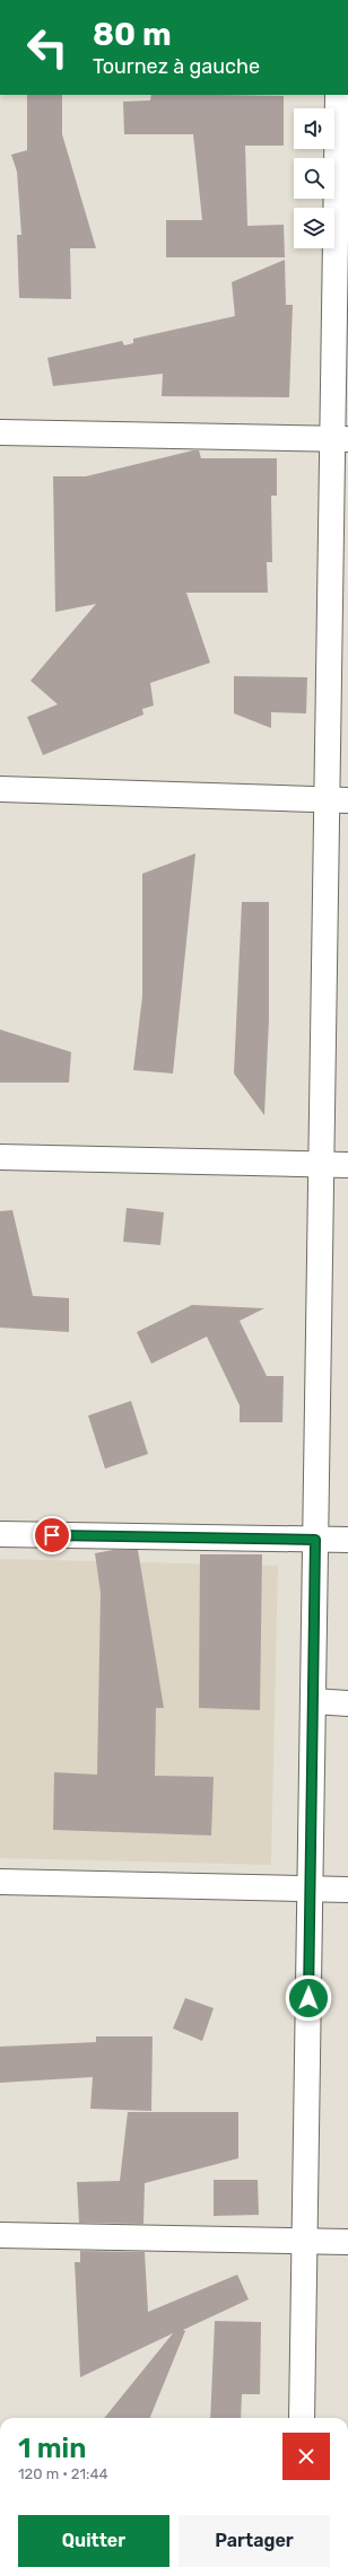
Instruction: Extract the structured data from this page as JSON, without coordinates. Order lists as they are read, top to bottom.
{
  "page": {
    "turn": ["80 m", "Tournez à gauche"],
    "heading": ["1 min", "120 m · 21:44"],
    "buttons": ["Quitter", "Partager"]
  }
}
